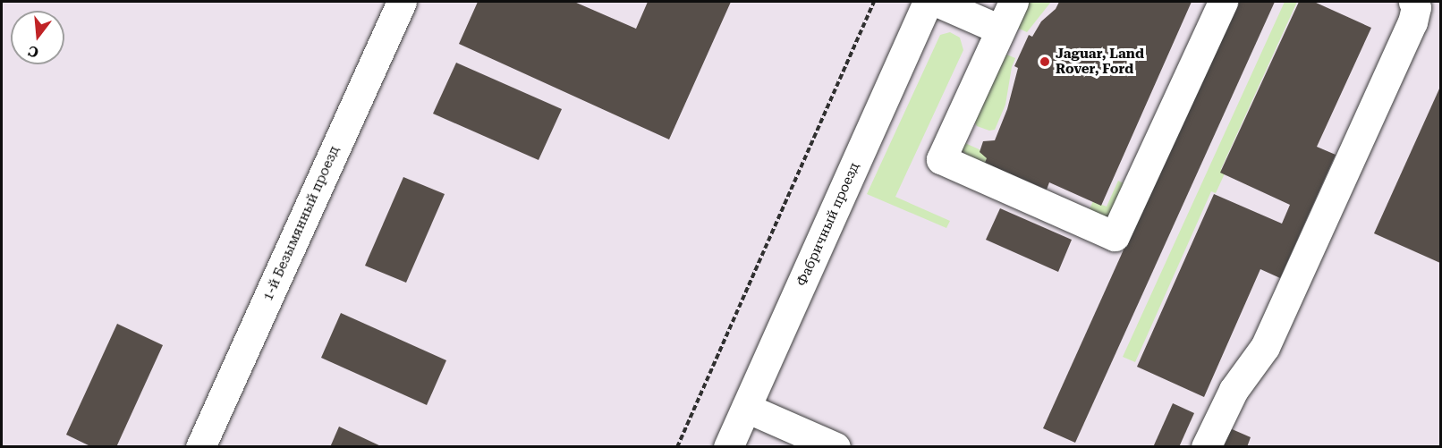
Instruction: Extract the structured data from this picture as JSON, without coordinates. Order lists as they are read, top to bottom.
{
  "streets": {
    "street": ["1-й Безымянный проезд", "Фабричный проезд"]
  },
  "places": ["Jaguar, Land Rover, Ford"],
  "north": "bottom"
}
